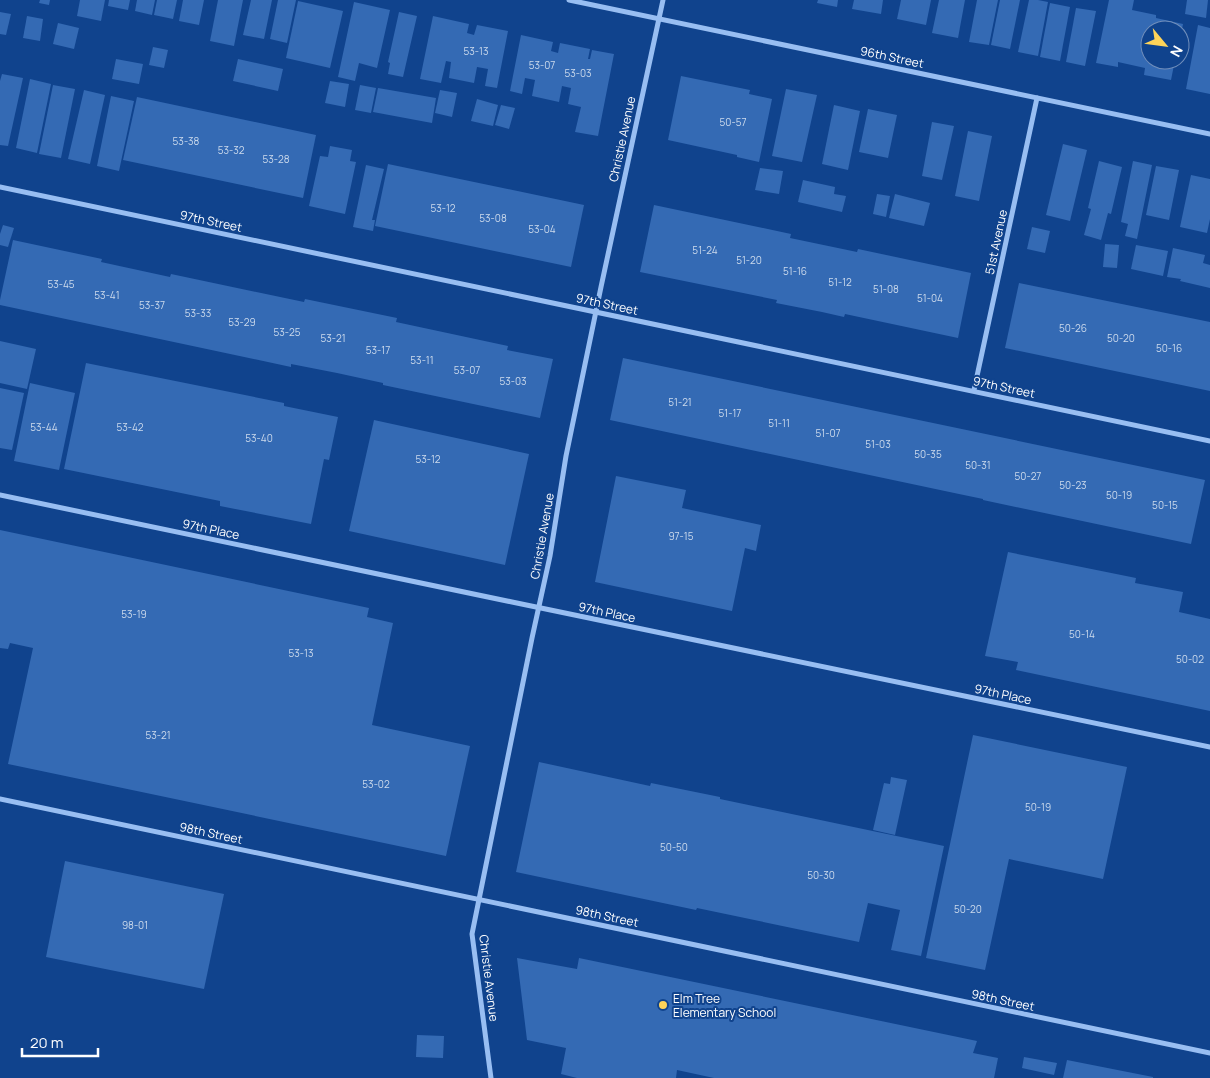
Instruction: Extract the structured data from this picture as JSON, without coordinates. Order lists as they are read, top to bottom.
{
  "streets": {
    "street": [
      "96th Street",
      "Christie Avenue",
      "97th Street",
      "51st Avenue",
      "97th Place",
      "98th Street"
    ]
  },
  "crossings": [
    ["96th Street", "Christie Avenue"],
    ["96th Street", "51st Avenue"],
    ["Christie Avenue", "97th Street"],
    ["Christie Avenue", "97th Place"],
    ["Christie Avenue", "98th Street"],
    ["97th Street", "51st Avenue"]
  ],
  "places": ["Elm Tree Elementary School"],
  "house_numbers": [
    "53-13",
    "53-07",
    "53-03",
    "50-57",
    "53-38",
    "53-32",
    "53-28",
    "53-12",
    "53-08",
    "53-04",
    "51-24",
    "51-20",
    "51-16",
    "51-12",
    "53-45",
    "51-08",
    "53-41",
    "51-04",
    "53-37",
    "53-33",
    "53-29",
    "50-26",
    "53-25",
    "53-21",
    "50-20",
    "50-16",
    "53-17",
    "53-11",
    "53-07",
    "53-03",
    "51-21",
    "51-17",
    "51-11",
    "53-44",
    "53-42",
    "51-07",
    "53-40",
    "51-03",
    "50-35",
    "53-12",
    "50-31",
    "50-27",
    "50-23",
    "50-19",
    "50-15",
    "97-15",
    "53-19",
    "50-14",
    "53-13",
    "50-02",
    "53-21",
    "53-02",
    "50-19",
    "50-50",
    "50-30",
    "50-20",
    "98-01"
  ],
  "scale_bar": "20 m",
  "north": "bottom right"
}
